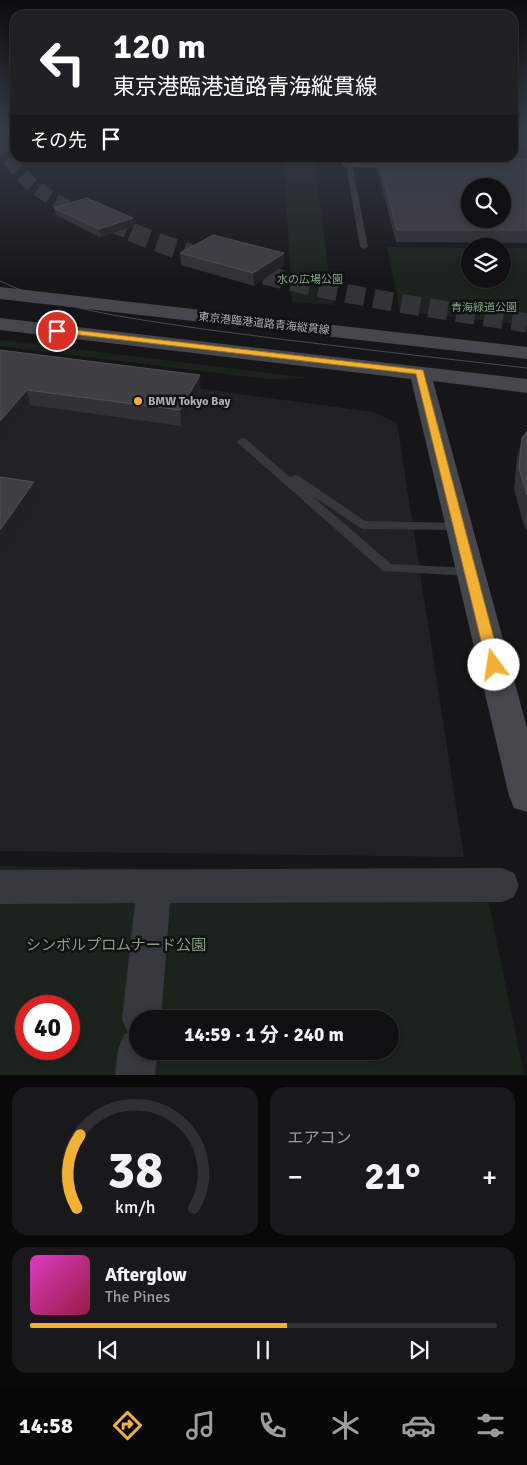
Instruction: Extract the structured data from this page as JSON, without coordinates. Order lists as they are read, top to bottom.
{
  "streets": {
    "street": ["東京港臨港道路青海縦貫線"]
  },
  "parks": ["水の広場公園", "青海緑道公園", "シンボルプロムナード公園"],
  "places": ["BMW Tokyo Bay"],
  "page": {
    "turn": ["120 m", "東京港臨港道路青海縦貫線"],
    "then": "その先",
    "limit": "40",
    "trip": "14:59 · 1 分 · 240 m",
    "tile": "エアコン",
    "heat": ["−", "21°", "+"],
    "song": ["Afterglow", "The Pines"],
    "tabs": "14:58",
    "gauge": ["38", "km/h"]
  }
}
